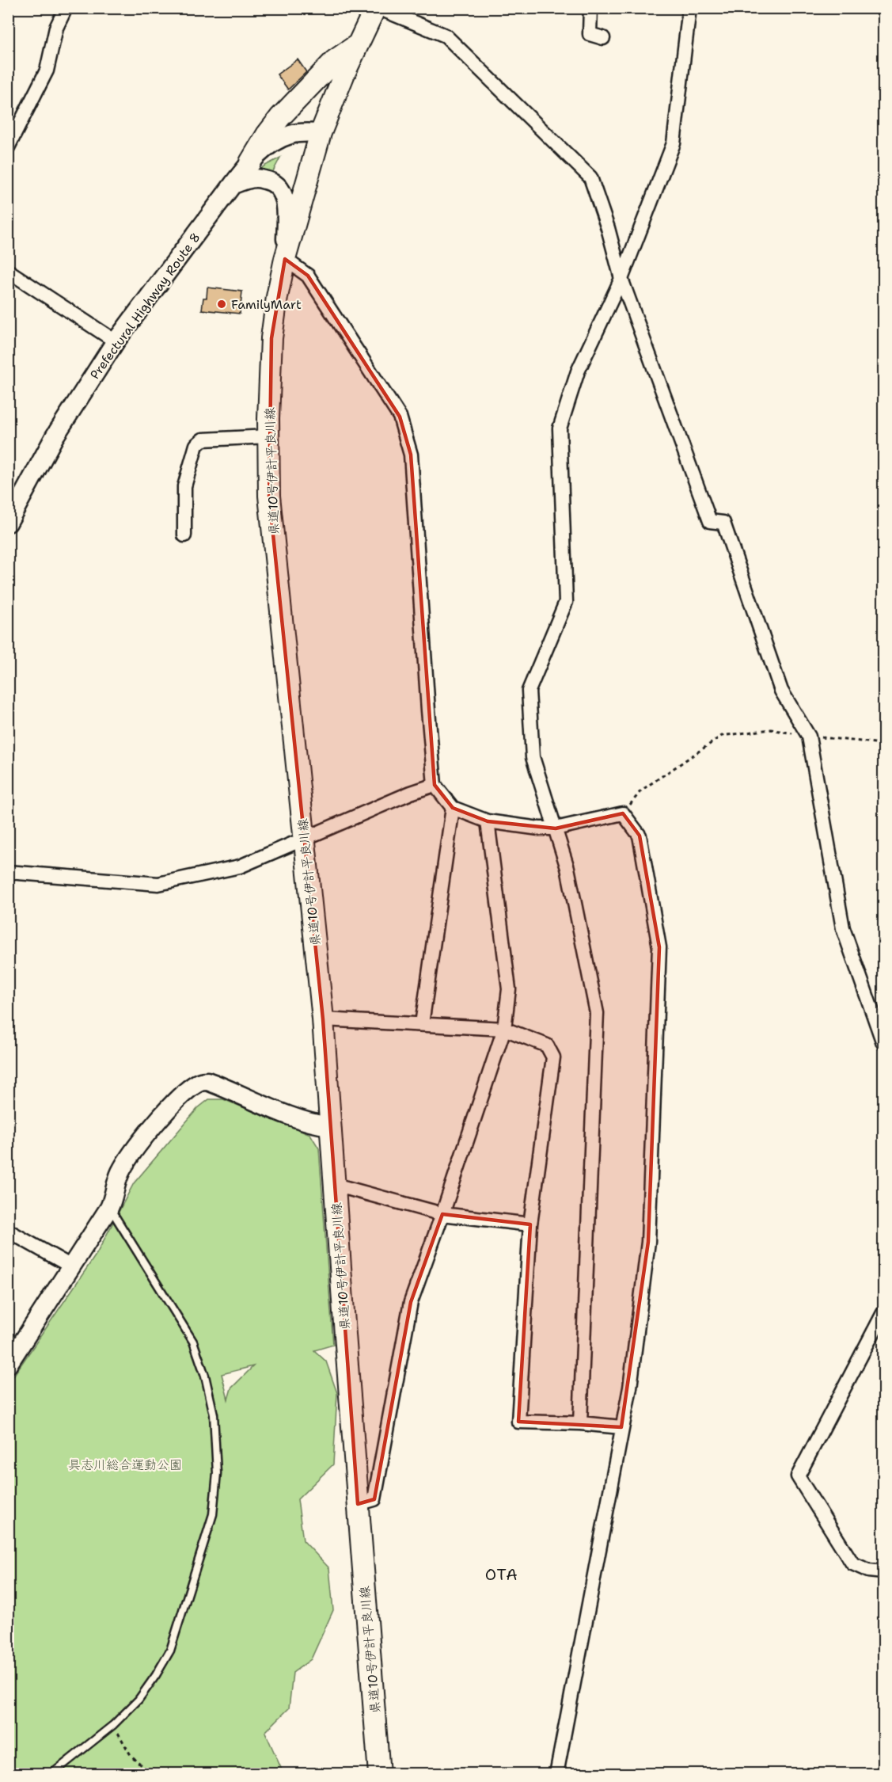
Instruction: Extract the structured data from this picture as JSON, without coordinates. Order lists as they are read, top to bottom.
{
  "streets": {
    "main road": ["Prefectural Highway Route 8", "県道10号伊計平良川線"]
  },
  "crossings": [
    ["Prefectural Highway Route 8", "県道10号伊計平良川線"]
  ],
  "districts": ["OTA"],
  "parks": ["具志川総合運動公園"],
  "places": ["FamilyMart"]
}
